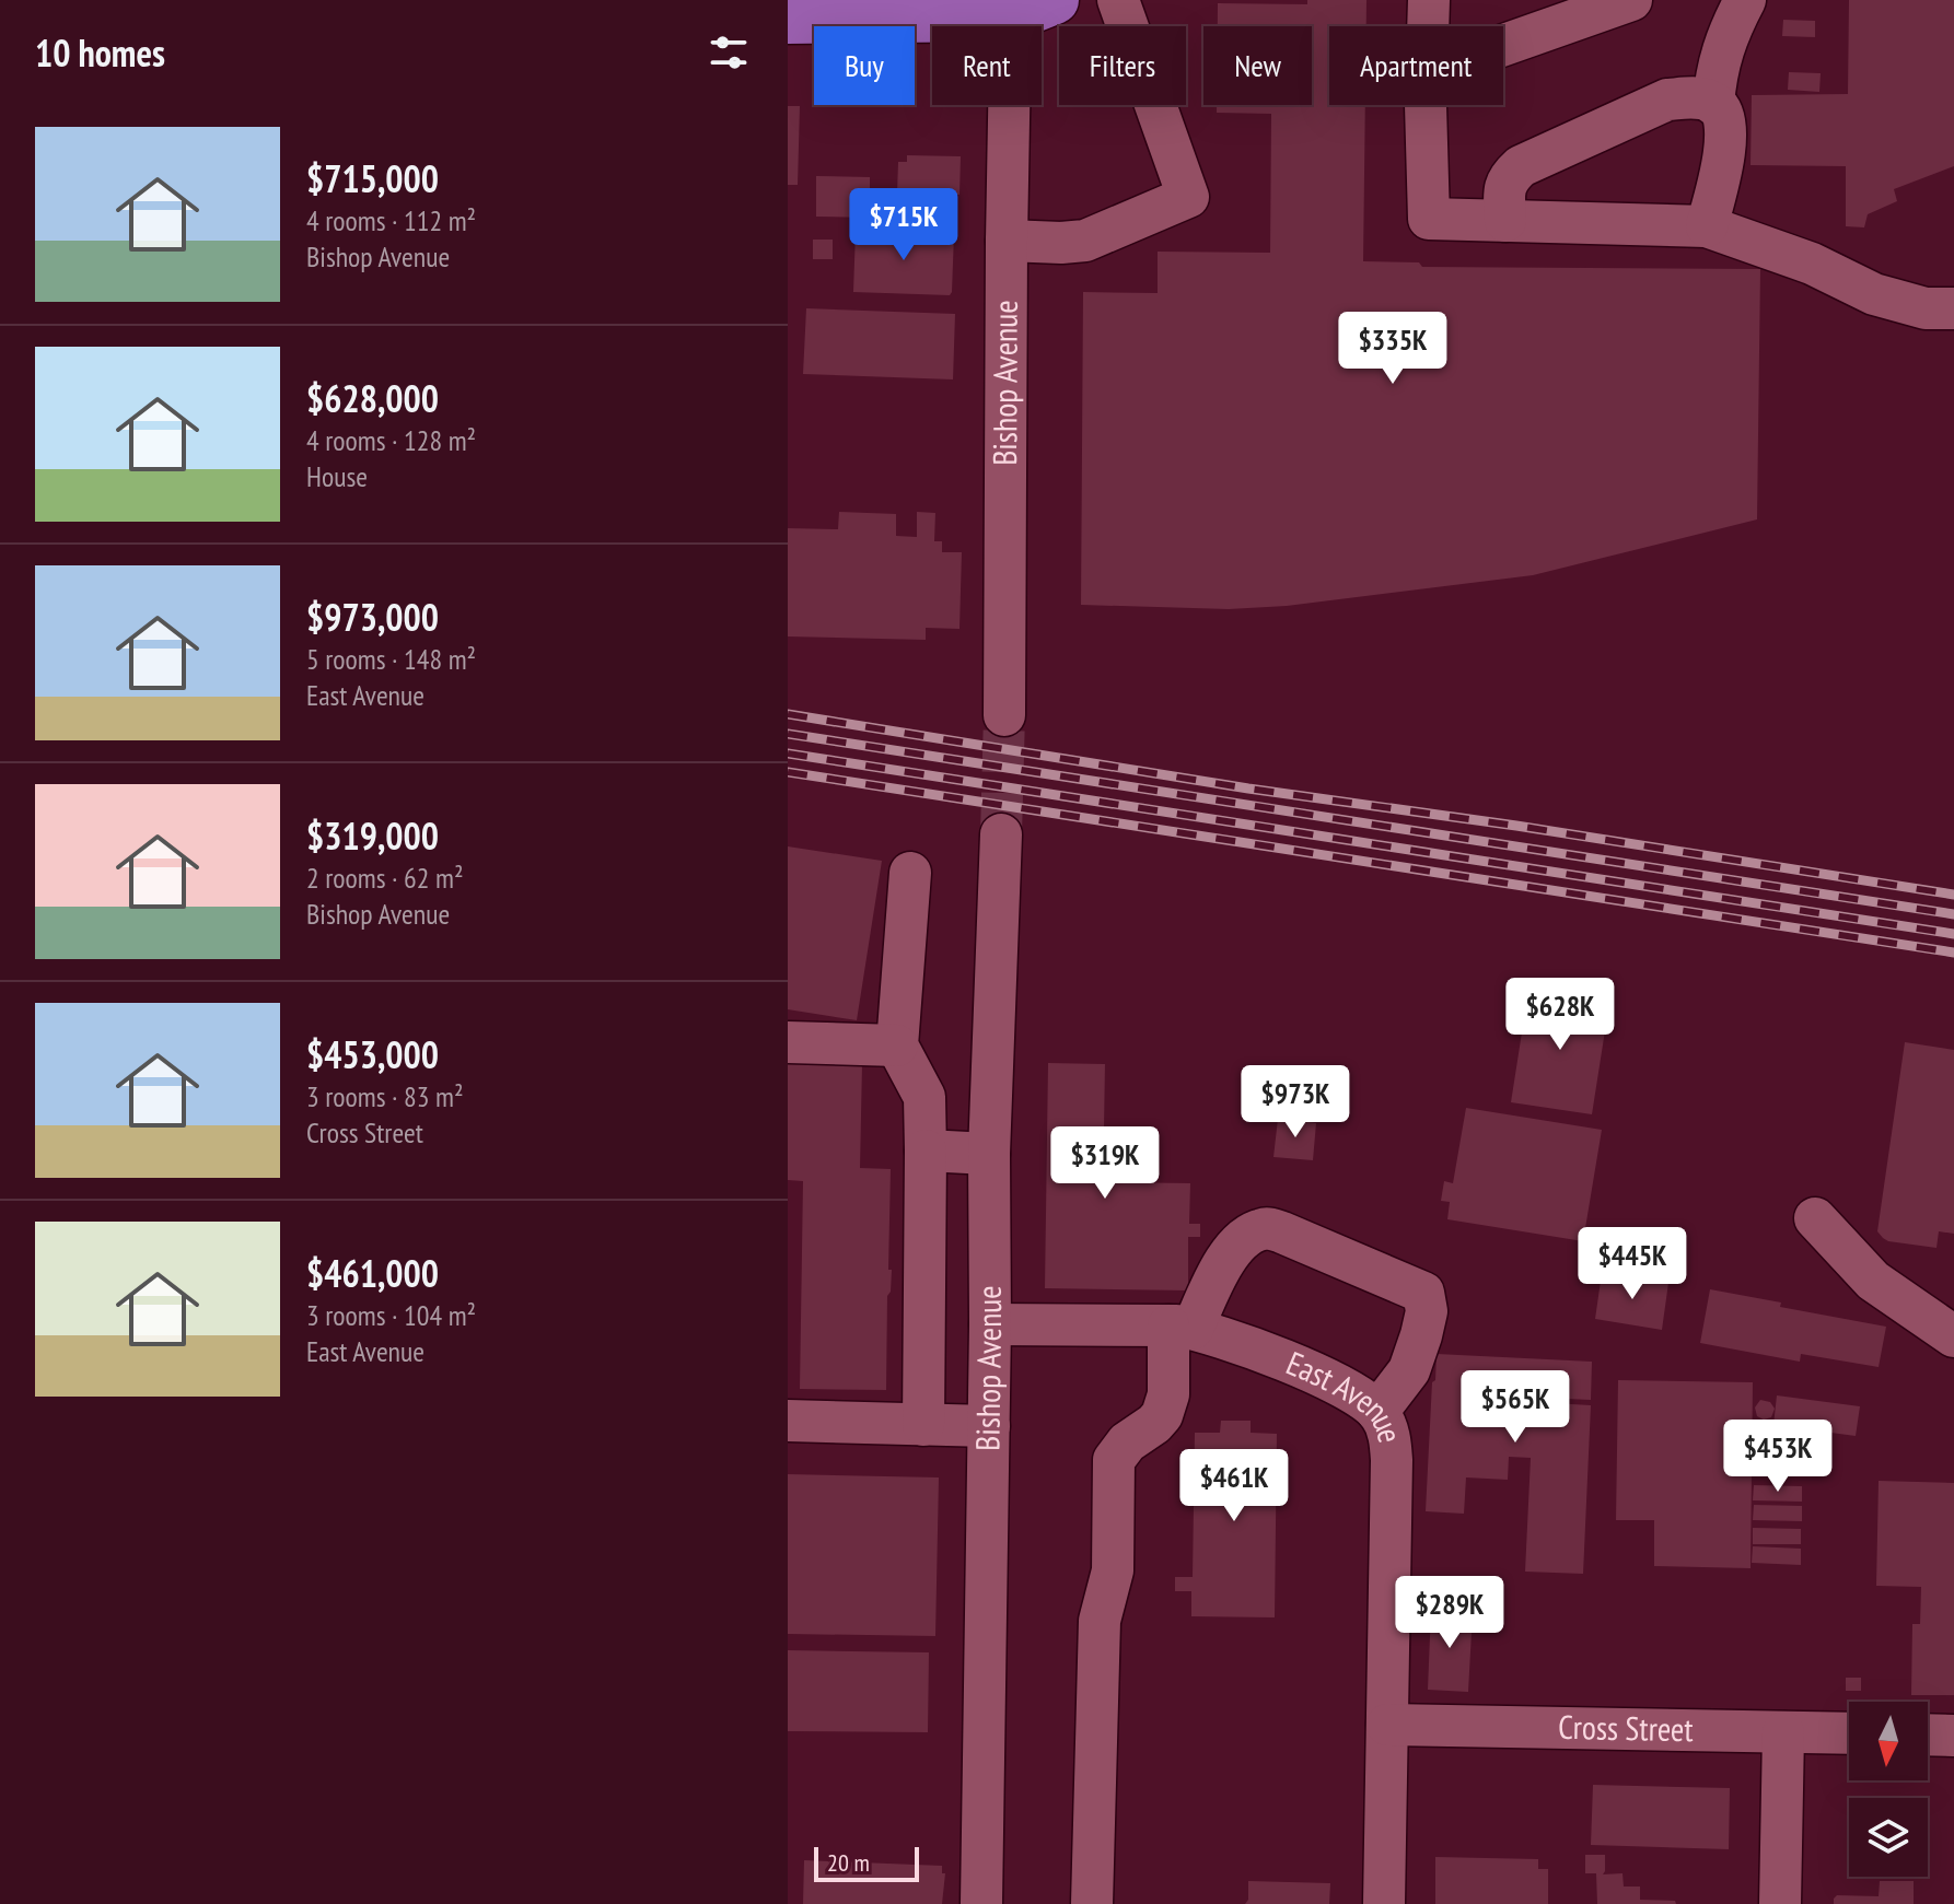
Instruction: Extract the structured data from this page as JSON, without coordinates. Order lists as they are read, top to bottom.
{
  "streets": {
    "street": ["Bishop Avenue", "East Avenue", "Cross Street"]
  },
  "crossings": [
    ["Bishop Avenue", "East Avenue"],
    ["East Avenue", "Cross Street"]
  ],
  "scale_bar": "20 m",
  "north": "bottom",
  "page": {
    "heading": "10 homes",
    "chip": [
      "Buy",
      "Rent",
      "Filters",
      "New",
      "Apartment"
    ],
    "list": [
      {
        "name": "$715,000",
        "note": "4 rooms · 112 m² · Bishop Avenue"
      },
      {
        "name": "$628,000",
        "note": "4 rooms · 128 m² · House"
      },
      {
        "name": "$973,000",
        "note": "5 rooms · 148 m² · East Avenue"
      },
      {
        "name": "$319,000",
        "note": "2 rooms · 62 m² · Bishop Avenue"
      },
      {
        "name": "$453,000",
        "note": "3 rooms · 83 m² · Cross Street"
      },
      {
        "name": "$461,000",
        "note": "3 rooms · 104 m² · East Avenue"
      }
    ],
    "price": [
      "$715K",
      "$335K",
      "$628K",
      "$973K",
      "$319K",
      "$445K",
      "$565K",
      "$453K",
      "$461K",
      "$289K"
    ],
    "scale": "20 m"
  }
}
